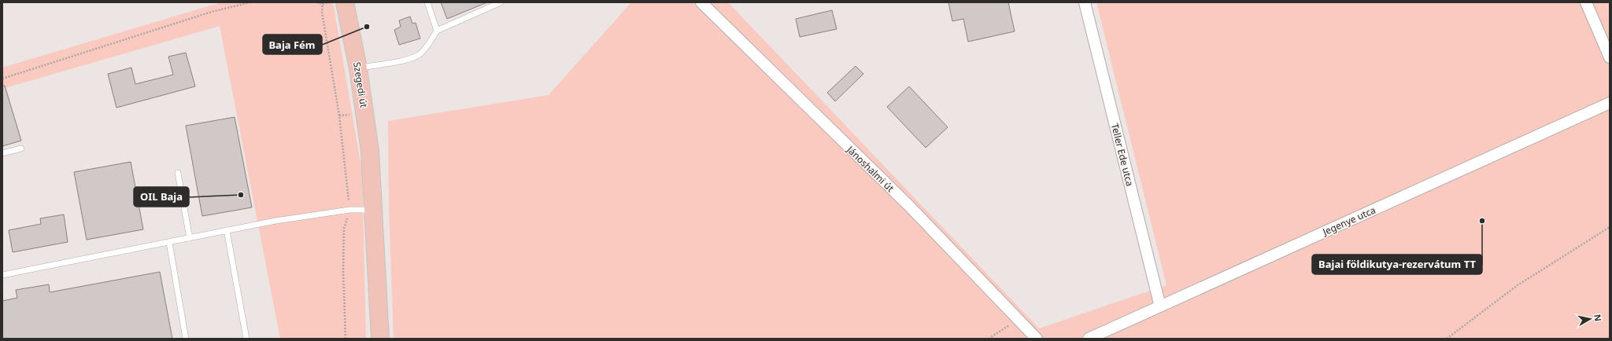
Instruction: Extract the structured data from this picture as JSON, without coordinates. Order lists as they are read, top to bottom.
{
  "streets": {
    "main road": ["Szegedi út"],
    "street": ["Teller Ede utca", "Jánoshalmi út", "Jegenye utca"]
  },
  "crossings": [
    ["Teller Ede utca", "Jegenye utca"]
  ],
  "places": ["Baja Fém", "OIL Baja", "Bajai földikutya-rezervátum TT"],
  "north": "right"
}
